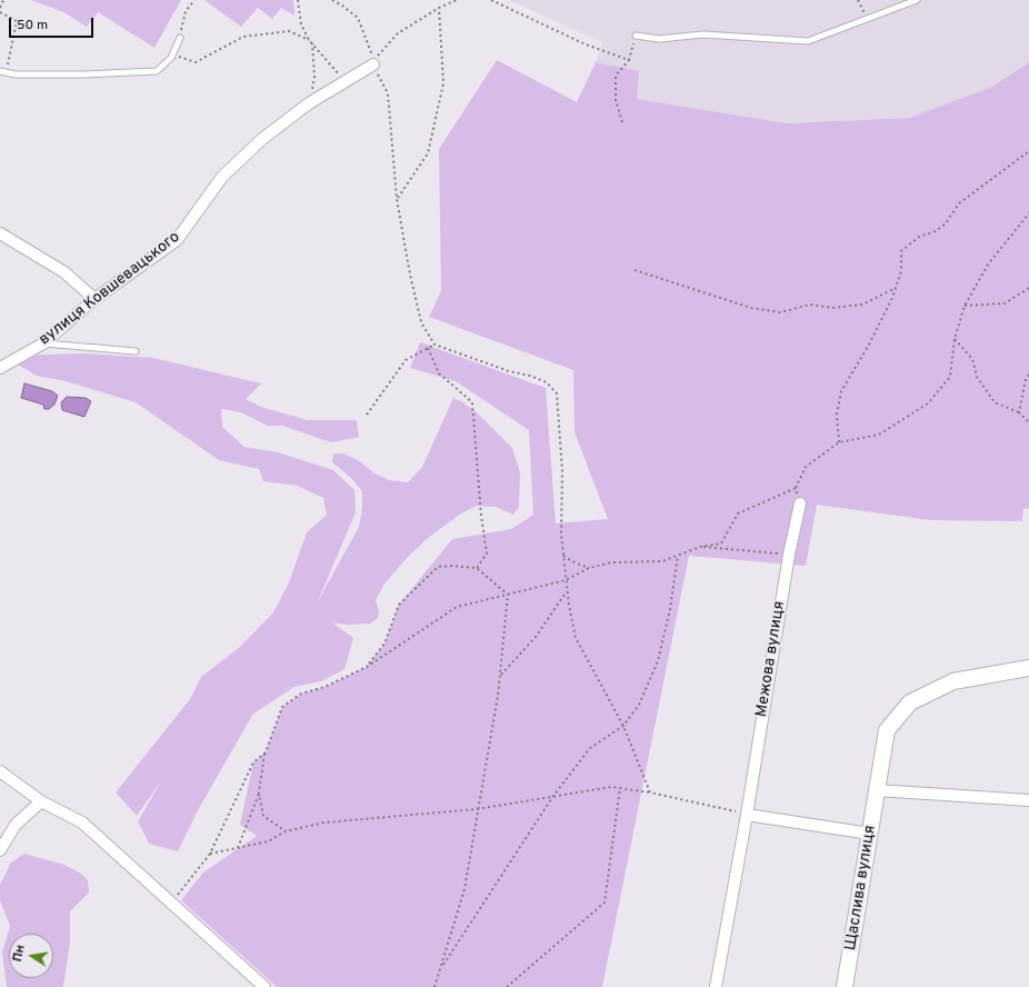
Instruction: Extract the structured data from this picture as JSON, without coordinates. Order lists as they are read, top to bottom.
{
  "streets": {
    "street": ["вулиця Ковшевацького", "Межова вулиця", "Щаслива вулиця"]
  },
  "scale_bar": "50 m",
  "north": "left"
}
